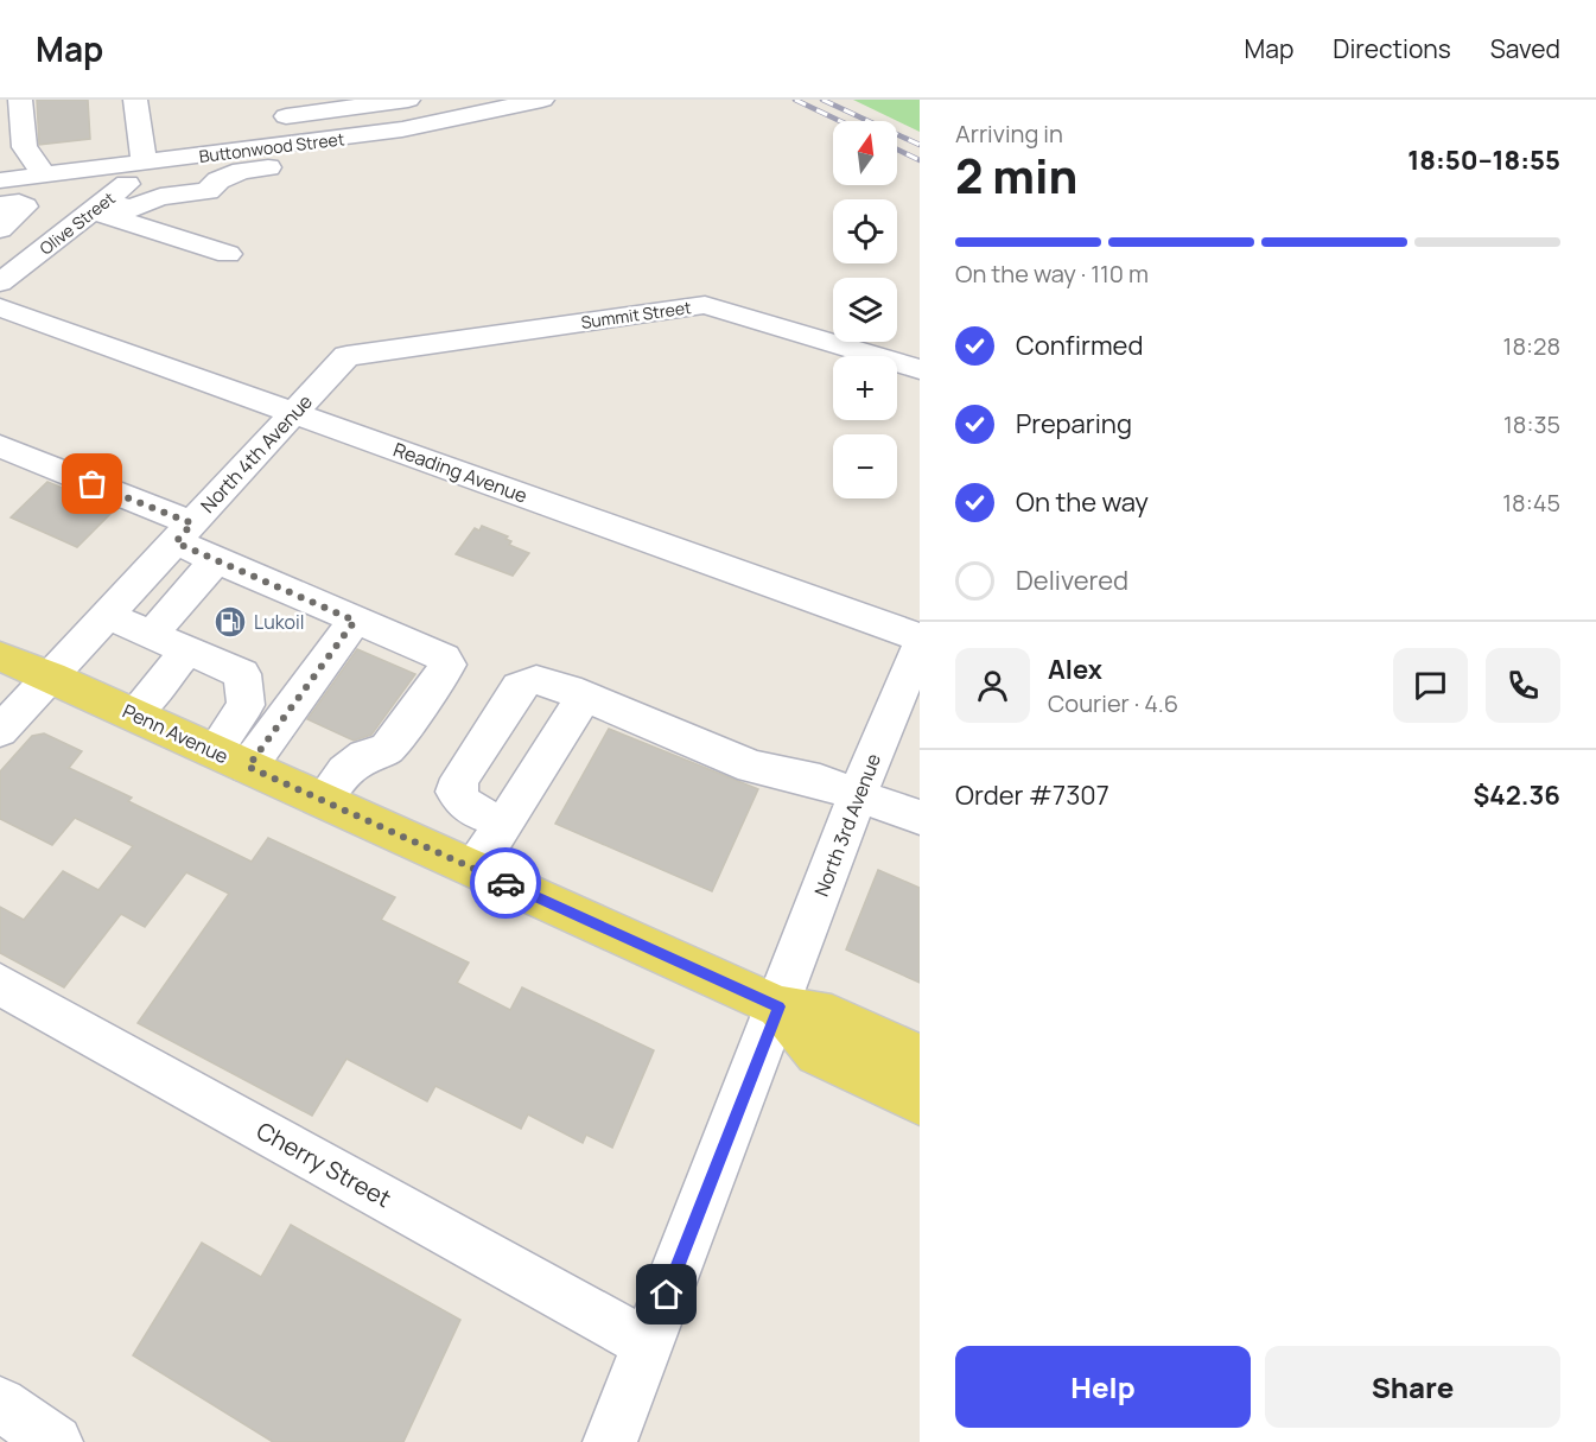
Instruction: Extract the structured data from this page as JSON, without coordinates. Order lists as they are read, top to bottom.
{
  "streets": {
    "main road": ["Penn Avenue"],
    "street": [
      "Buttonwood Street",
      "Olive Street",
      "Summit Street",
      "North 4th Avenue",
      "Reading Avenue",
      "North 3rd Avenue",
      "Cherry Street"
    ]
  },
  "crossings": [
    ["Buttonwood Street", "Olive Street"],
    ["Summit Street", "North 4th Avenue"],
    ["North 4th Avenue", "Reading Avenue"],
    ["North 4th Avenue", "Penn Avenue"],
    ["Penn Avenue", "North 3rd Avenue"],
    ["North 3rd Avenue", "Cherry Street"]
  ],
  "places": {
    "fuel station": ["Lukoil"]
  },
  "north": "top",
  "page": {
    "header": "Map",
    "nav": ["Map", "Directions", "Saved"],
    "heading": ["2 min", "Arriving in", "18:50–18:55"],
    "panel": [
      "Alex",
      "Courier · 4.6",
      "Order #7307",
      "$42.36"
    ],
    "map_buttons": ["+", "−"],
    "bar": "On the way · 110 m",
    "list": [
      ["Confirmed", "18:28"],
      ["Preparing", "18:35"],
      ["On the way", "18:45"],
      "Delivered"
    ],
    "buttons": ["Help", "Share"]
  }
}
